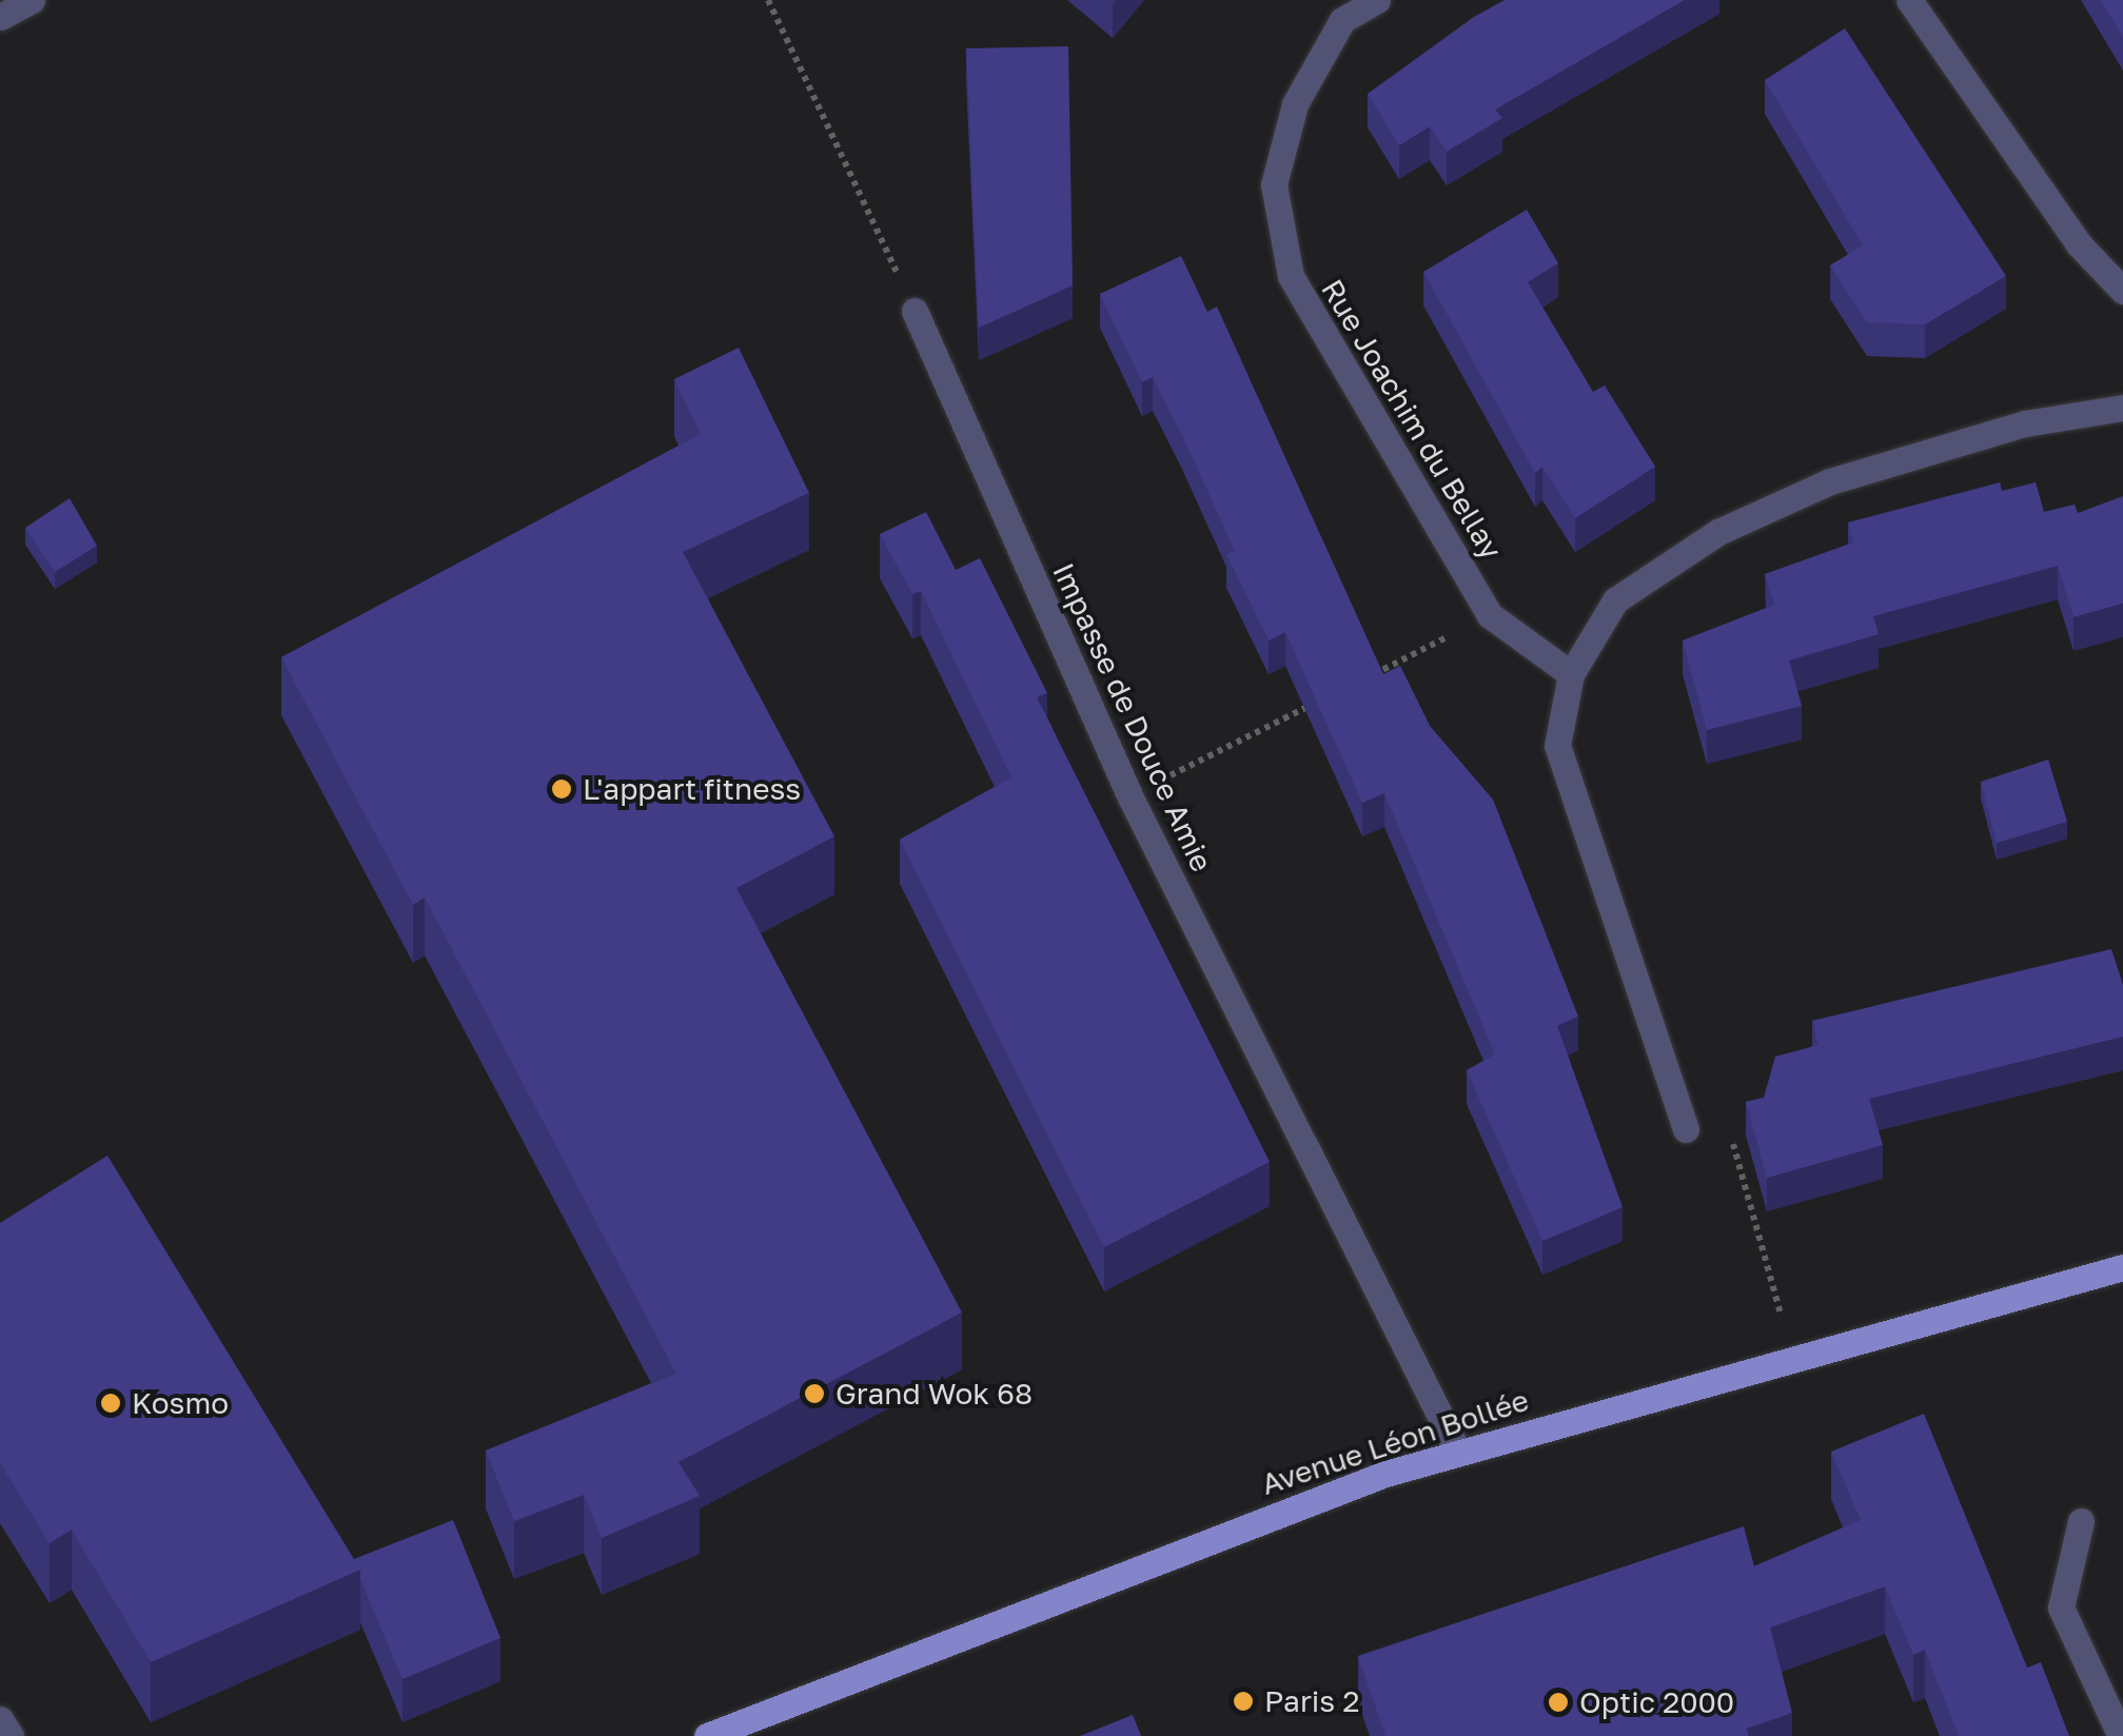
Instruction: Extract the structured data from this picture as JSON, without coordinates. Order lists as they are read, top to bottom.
{
  "streets": {
    "main road": ["Avenue Léon Bollée"],
    "street": ["Rue Joachim du Bellay", "Impasse de Douce Amie"]
  },
  "crossings": [
    ["Impasse de Douce Amie", "Avenue Léon Bollée"]
  ],
  "places": [
    "L'appart fitness",
    "Grand Wok 68",
    "Kosmo",
    "Paris 2",
    "Optic 2000"
  ]
}
